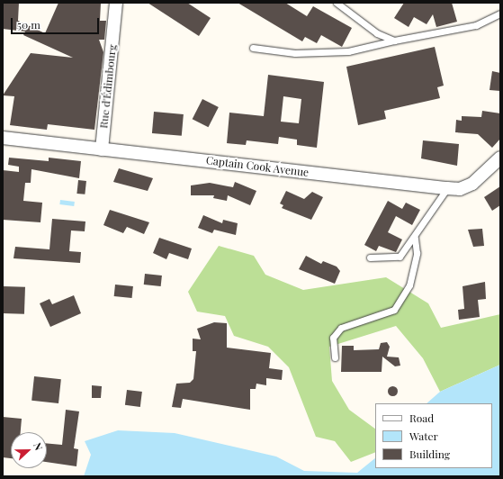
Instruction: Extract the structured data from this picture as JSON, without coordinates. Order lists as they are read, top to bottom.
{
  "streets": {
    "street": ["Rue d'Édimbourg", "Captain Cook Avenue"]
  },
  "crossings": [
    ["Rue d'Édimbourg", "Captain Cook Avenue"]
  ],
  "legend": ["Road", "Water", "Building"],
  "scale_bar": "50 m",
  "north": "right"
}
